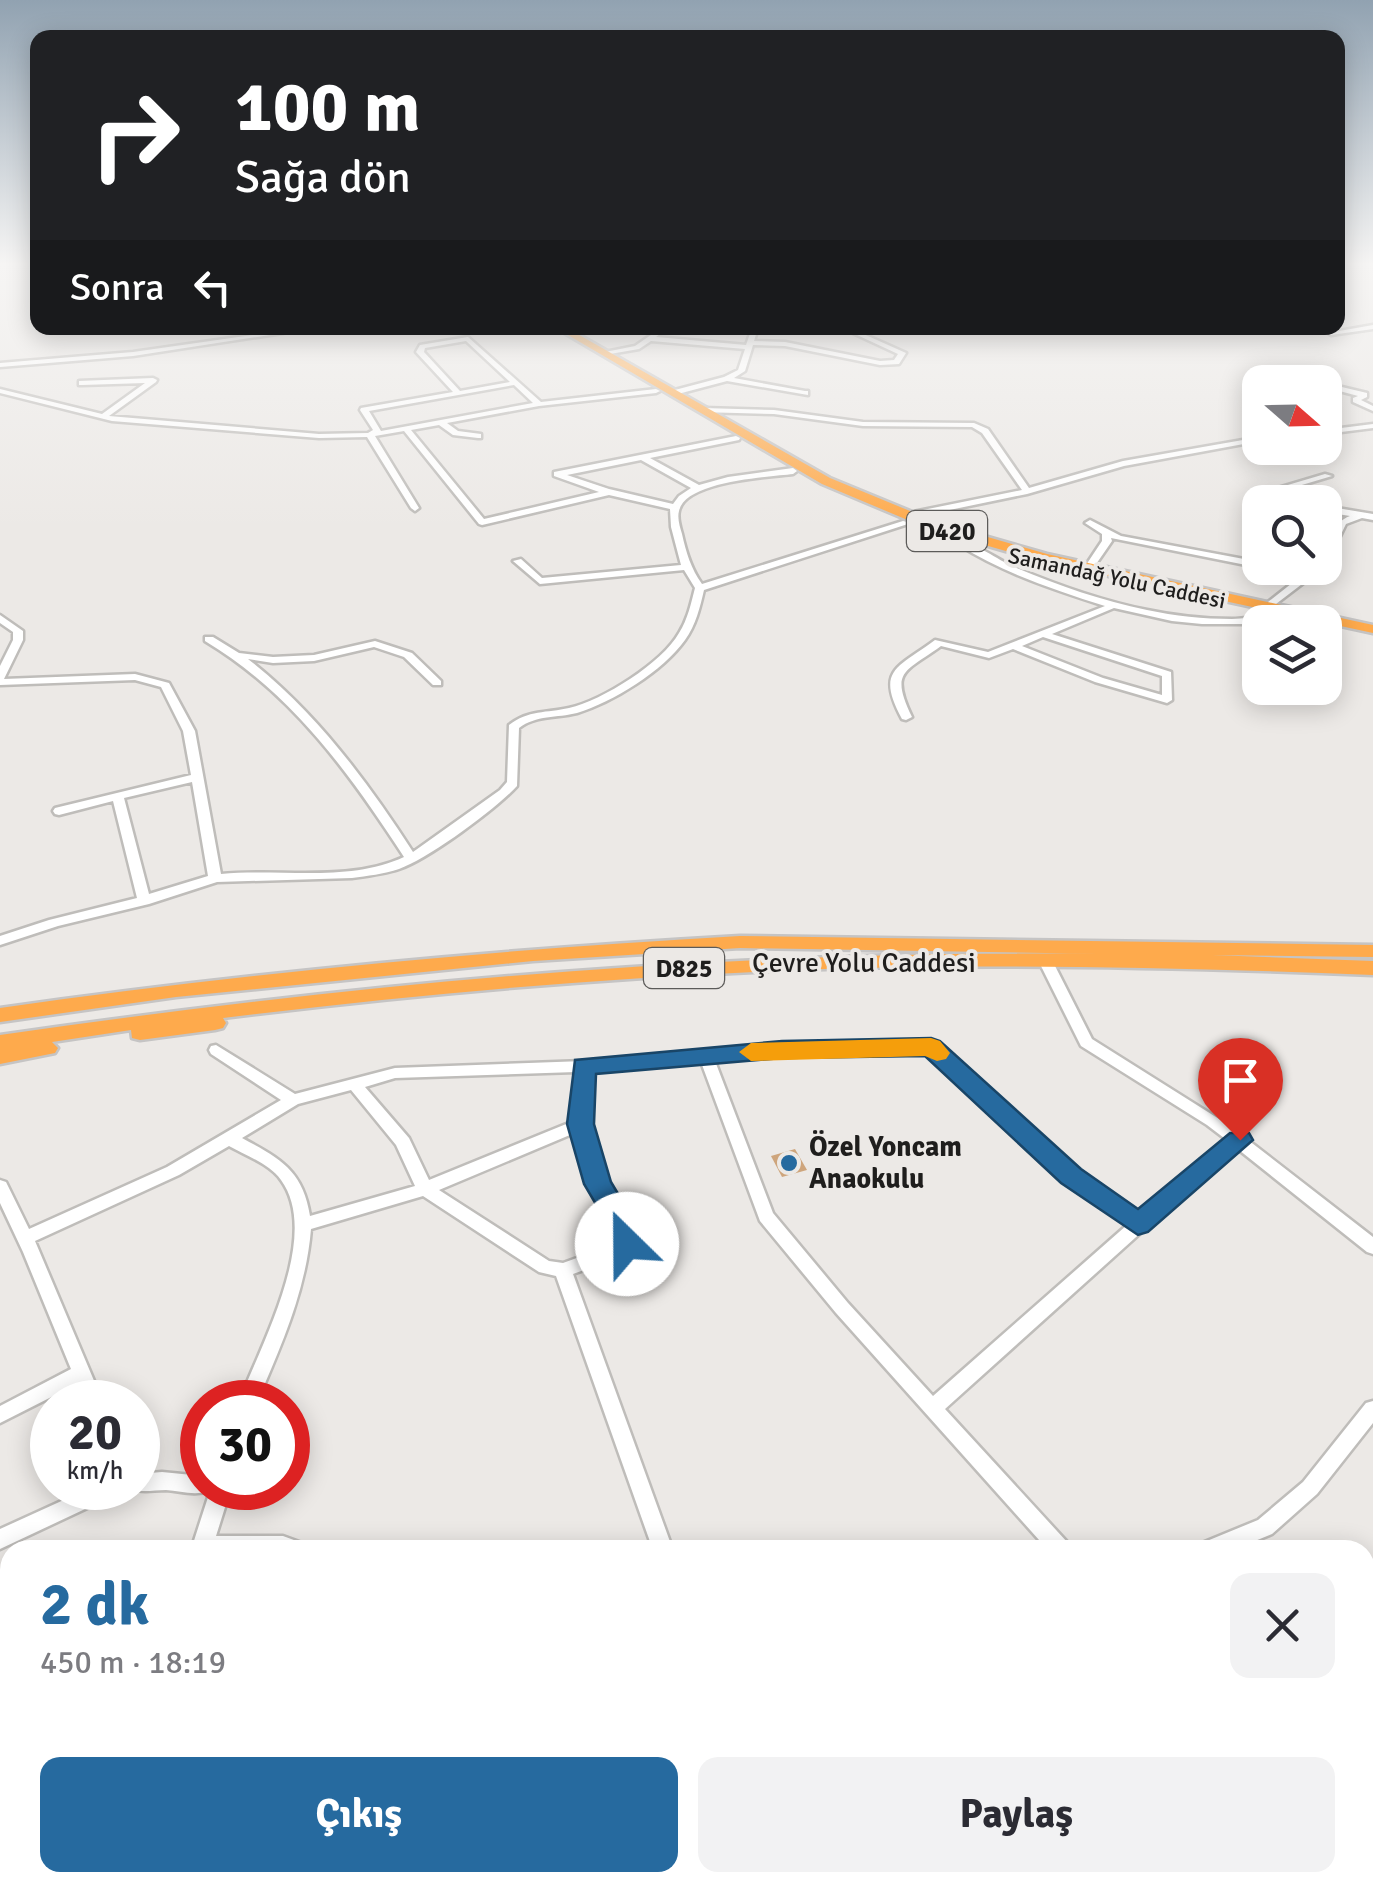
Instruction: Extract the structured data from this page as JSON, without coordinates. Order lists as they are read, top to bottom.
{
  "streets": {
    "highway": [
      "D420",
      "Samandağ Yolu Caddesi",
      "Çevre Yolu Caddesi",
      "D825"
    ]
  },
  "places": ["Özel Yoncam Anaokulu"],
  "north": "right",
  "page": {
    "turn": ["100 m", "Sağa dön"],
    "then": "Sonra",
    "speed": "20 km/h",
    "limit": "30",
    "heading": ["2 dk", "450 m · 18:19"],
    "buttons": ["Çıkış", "Paylaş"]
  }
}
